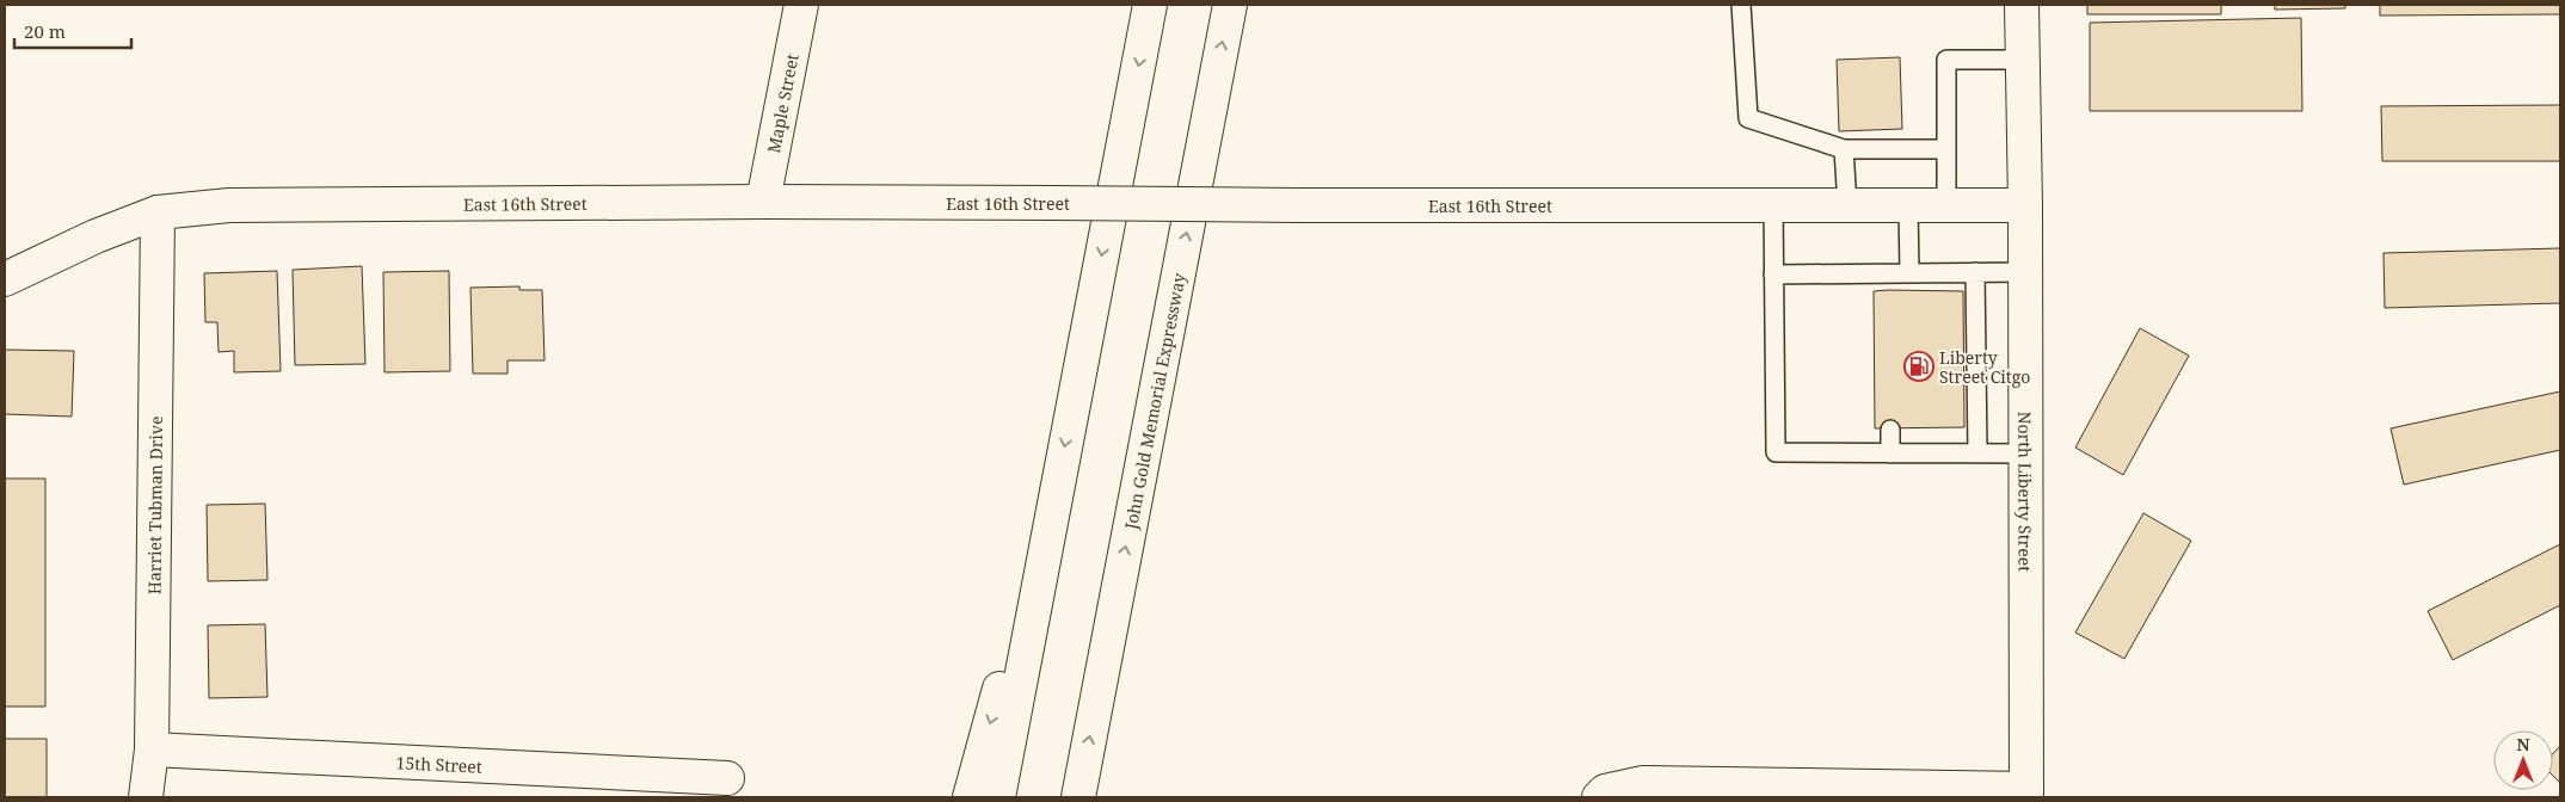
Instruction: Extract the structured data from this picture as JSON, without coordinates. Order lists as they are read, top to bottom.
{
  "streets": {
    "main road": [
      "Maple Street",
      "East 16th Street",
      "John Gold Memorial Expressway",
      "North Liberty Street",
      "Harriet Tubman Drive",
      "15th Street"
    ]
  },
  "crossings": [
    ["Maple Street", "East 16th Street"],
    ["East 16th Street", "North Liberty Street"],
    ["East 16th Street", "Harriet Tubman Drive"],
    ["Harriet Tubman Drive", "15th Street"]
  ],
  "places": {
    "fuel station": ["Liberty Street Citgo"]
  },
  "scale_bar": "20 m",
  "north": "top"
}
